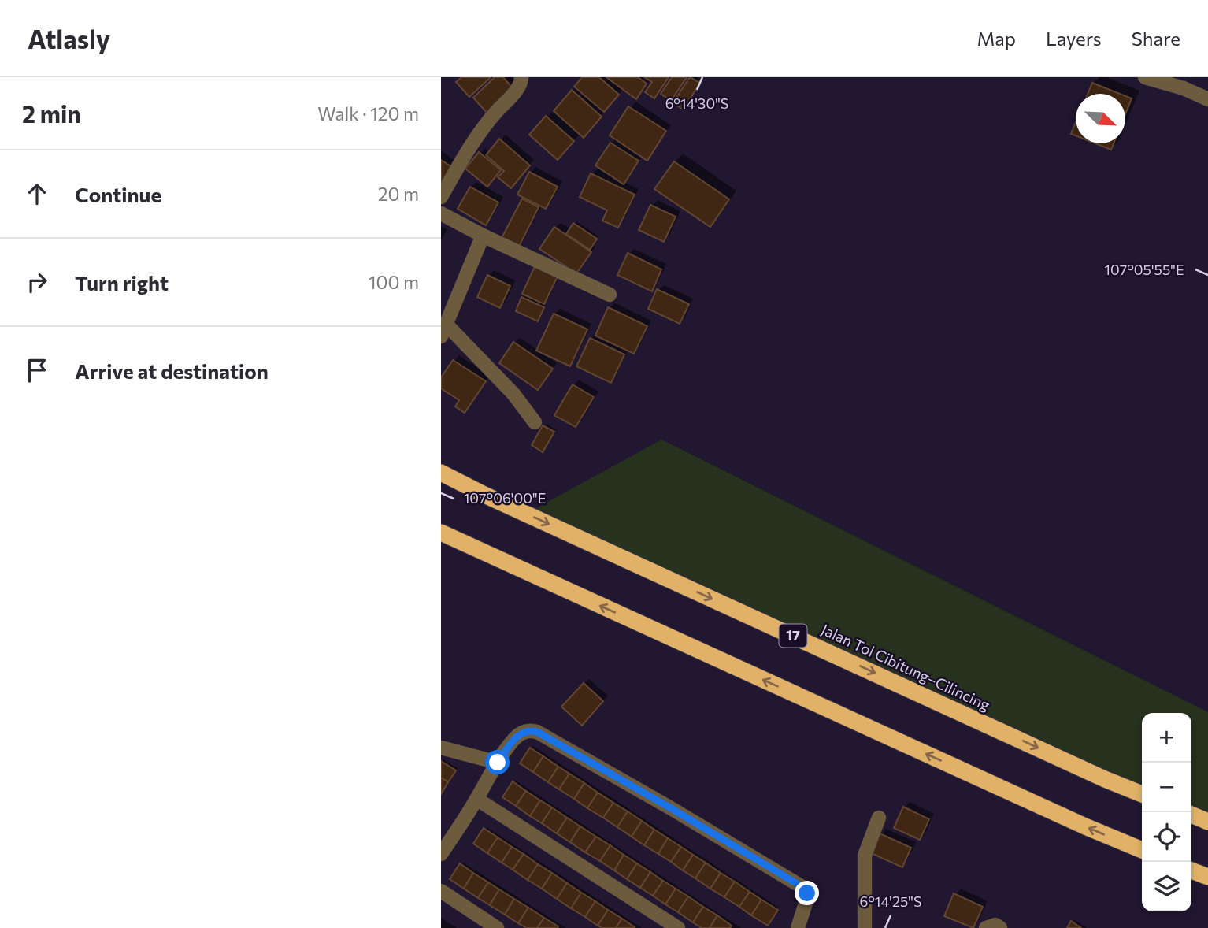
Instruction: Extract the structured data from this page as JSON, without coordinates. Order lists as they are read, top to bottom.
{
  "streets": {
    "highway": ["17", "Jalan Tol Cibitung–Cilincing"]
  },
  "north": "bottom right",
  "page": {
    "header": "Atlasly",
    "nav": ["Map", "Layers", "Share"],
    "heading": ["2 min", "Walk · 120 m"],
    "list": [
      ["Continue", "20 m"],
      ["Turn right", "100 m"],
      "Arrive at destination"
    ],
    "map_buttons": ["+", "−"]
  },
  "coordinates": [
    "6°14'30\"S",
    "107°05'55\"E",
    "107°06'00\"E",
    "6°14'25\"S"
  ]
}
